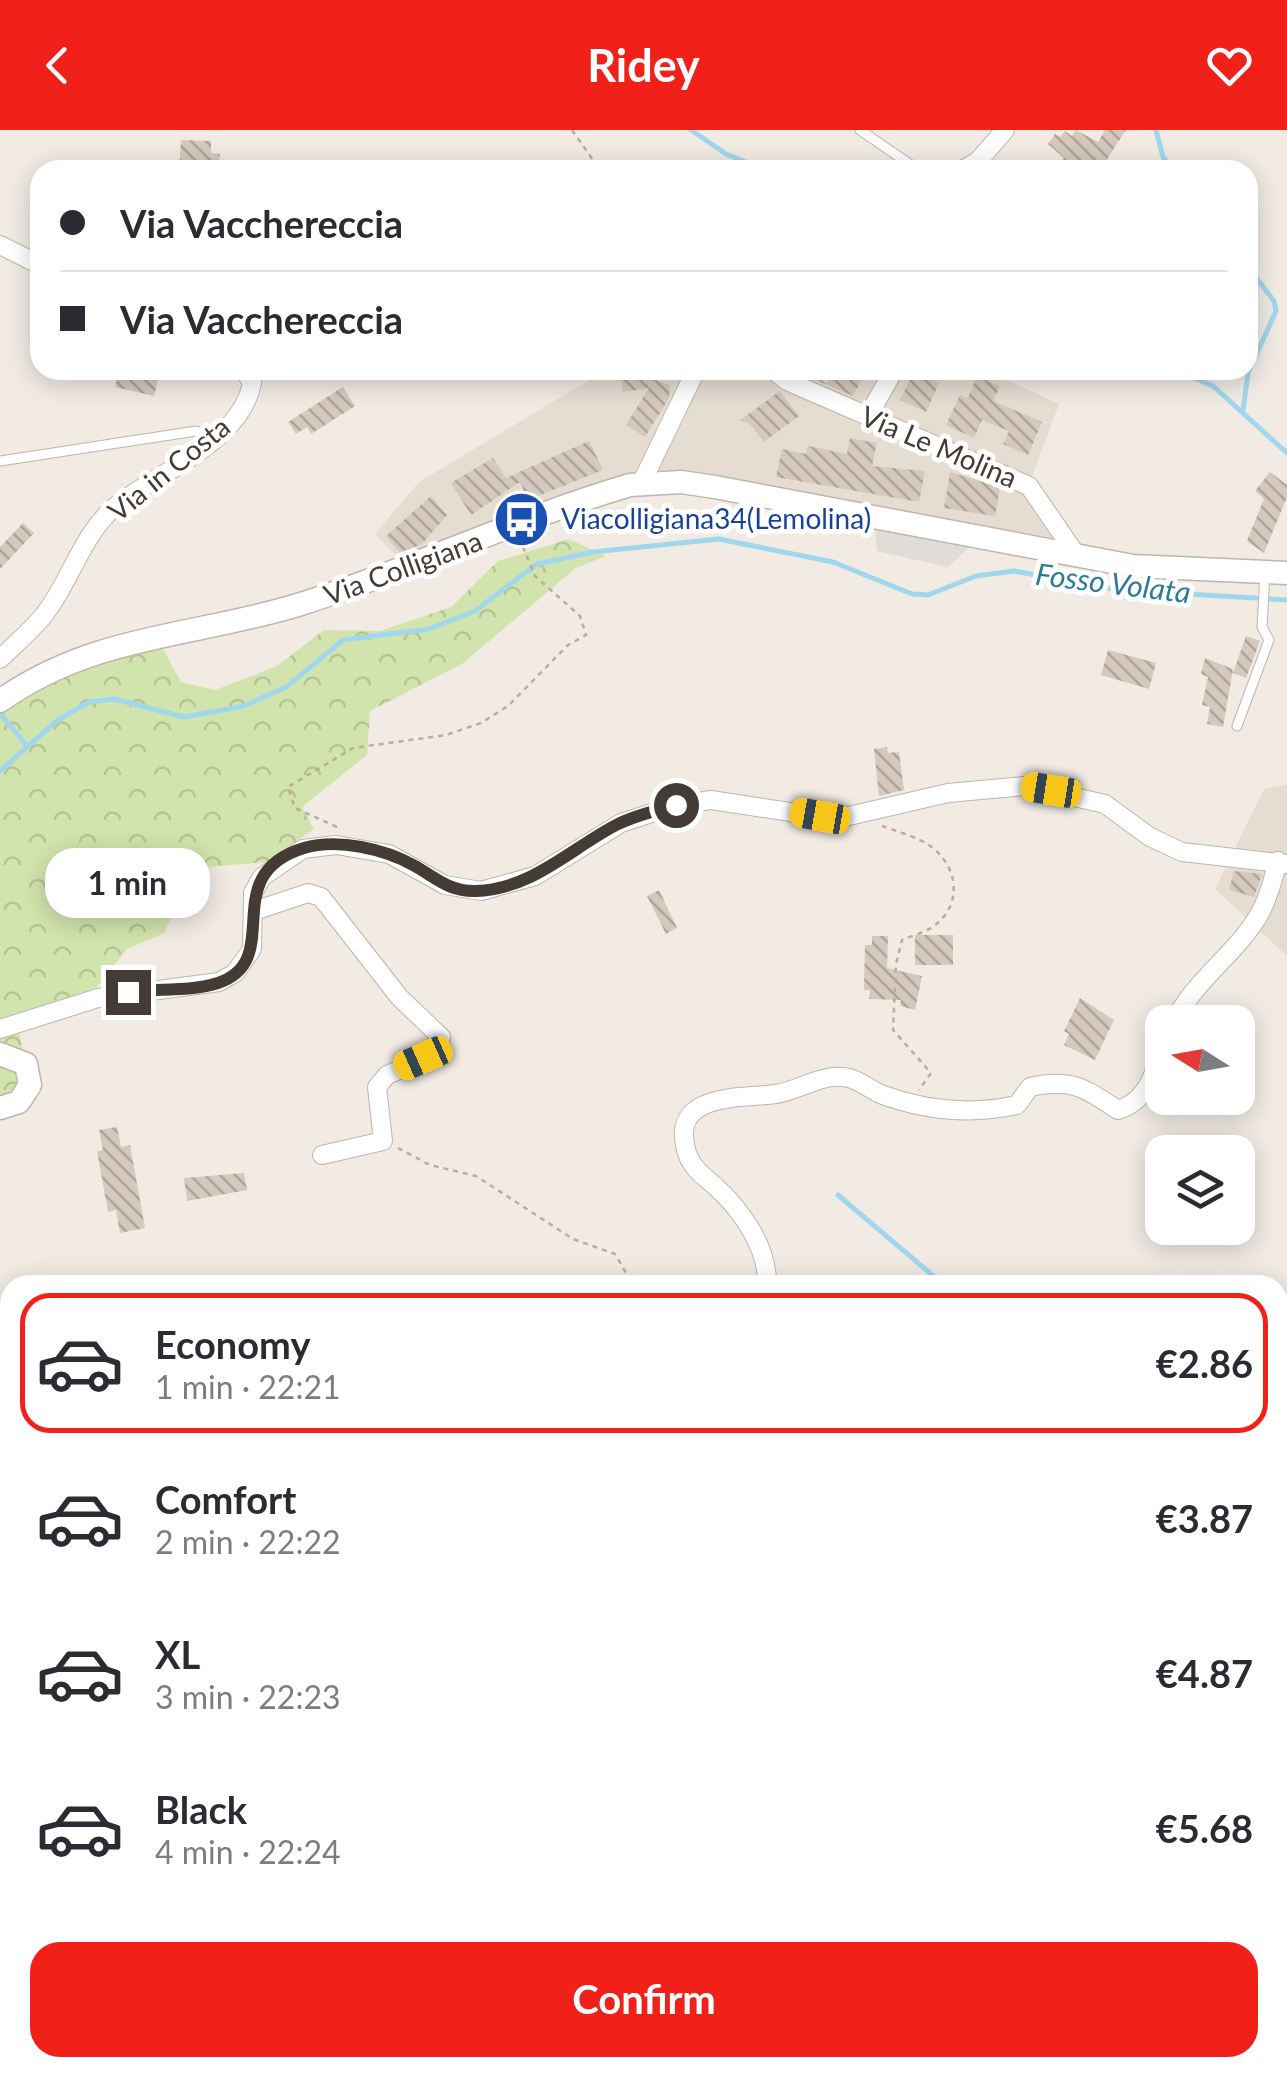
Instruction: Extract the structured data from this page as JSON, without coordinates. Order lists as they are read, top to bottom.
{
  "streets": {
    "street": ["Via Le Molina", "Via in Costa", "Via Colligiana"]
  },
  "crossings": [
    ["Via Le Molina", "Via Colligiana"]
  ],
  "water": ["Fosso Volata"],
  "places": {
    "bus stop": ["Viacolligiana34(Lemolina)"]
  },
  "north": "left",
  "page": {
    "header": "Ridey",
    "banner": ["Via Vacchereccia", "Via Vacchereccia"],
    "bubble": "1 min",
    "list": [
      {
        "name": "Economy",
        "note": "1 min · 22:21",
        "value": "€2.86"
      },
      {
        "name": "Comfort",
        "note": "2 min · 22:22",
        "value": "€3.87"
      },
      {
        "name": "XL",
        "note": "3 min · 22:23",
        "value": "€4.87"
      },
      {
        "name": "Black",
        "note": "4 min · 22:24",
        "value": "€5.68"
      }
    ],
    "buttons": "Confirm"
  }
}
